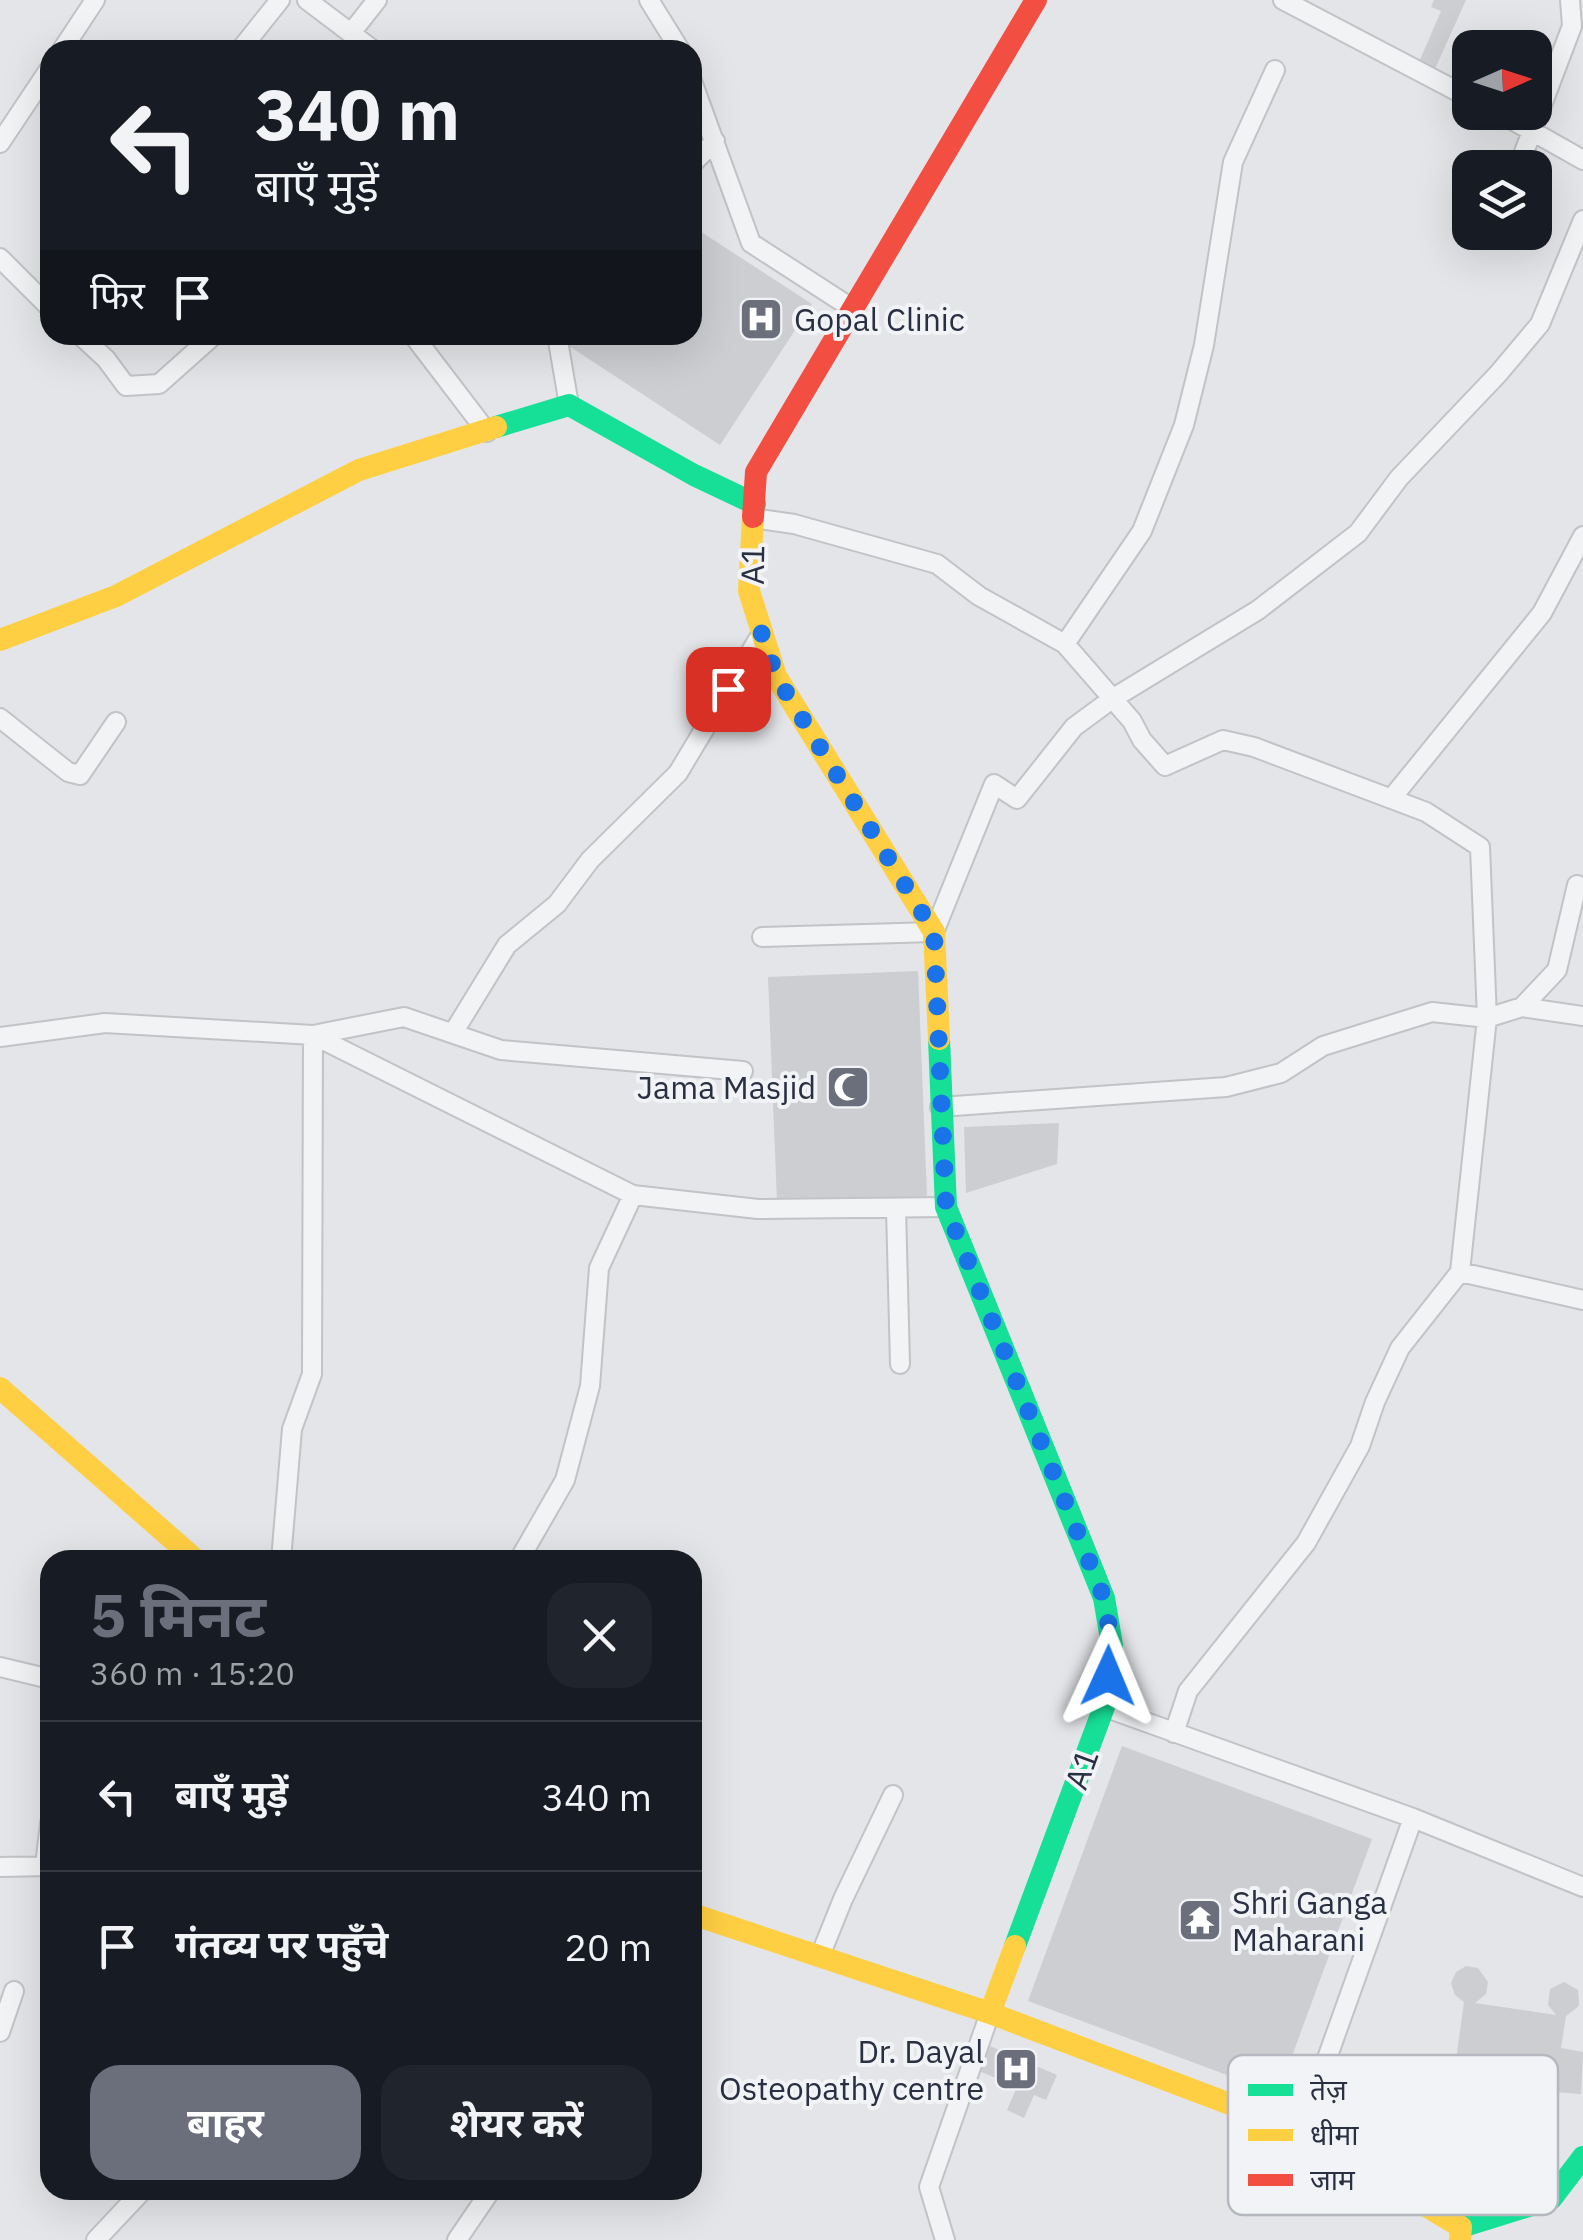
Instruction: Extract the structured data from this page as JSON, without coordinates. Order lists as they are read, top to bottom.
{
  "streets": {
    "main road": ["A1"]
  },
  "places": {
    "hospital": ["Gopal Clinic", "Dr. Dayal Osteopathy centre"],
    "mosque": ["Jama Masjid"],
    "temple": ["Shri Ganga Maharani"]
  },
  "legend": ["तेज़", "धीमा", "जाम"],
  "north": "right",
  "page": {
    "turn": ["340 m", "बाएँ मुड़ें"],
    "then": "फिर",
    "heading": ["5 मिनट", "360 m · 15:20"],
    "list": [
      {
        "name": "बाएँ मुड़ें",
        "value": "340 m"
      },
      {
        "name": "गंतव्य पर पहुँचे",
        "value": "20 m"
      }
    ],
    "buttons": ["बाहर", "शेयर करें"]
  }
}
